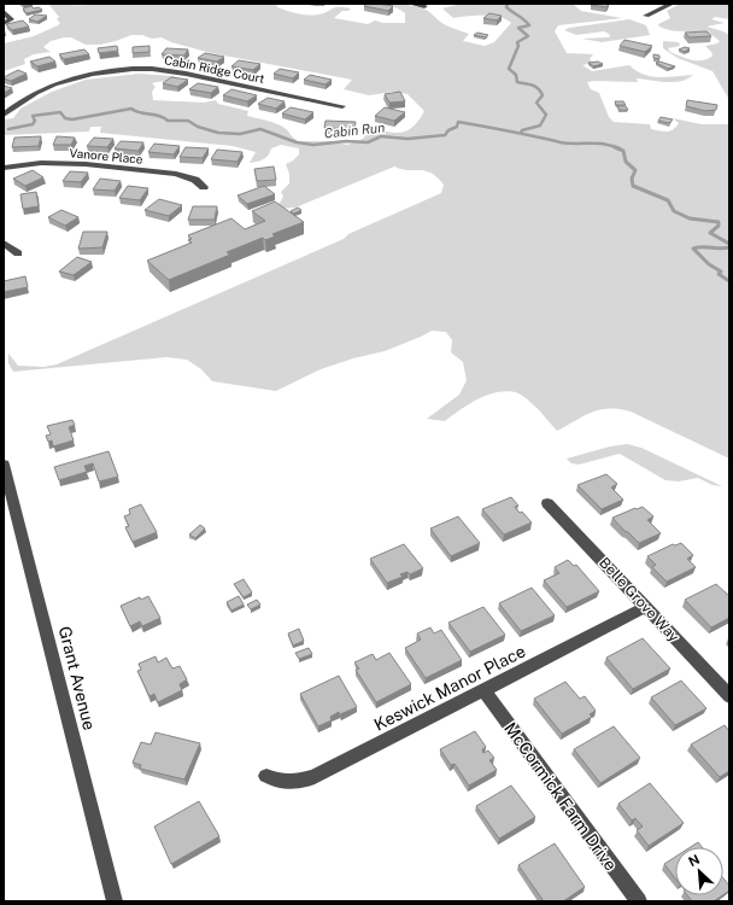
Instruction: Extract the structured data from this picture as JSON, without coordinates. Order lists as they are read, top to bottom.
{
  "streets": {
    "street": [
      "Cabin Ridge Court",
      "Vanore Place",
      "Belle Grove Way",
      "Grant Avenue",
      "Keswick Manor Place",
      "McCormick Farm Drive"
    ]
  },
  "crossings": [
    ["Belle Grove Way", "Keswick Manor Place"],
    ["Keswick Manor Place", "McCormick Farm Drive"]
  ],
  "water": ["Cabin Run"],
  "north": "top left"
}
